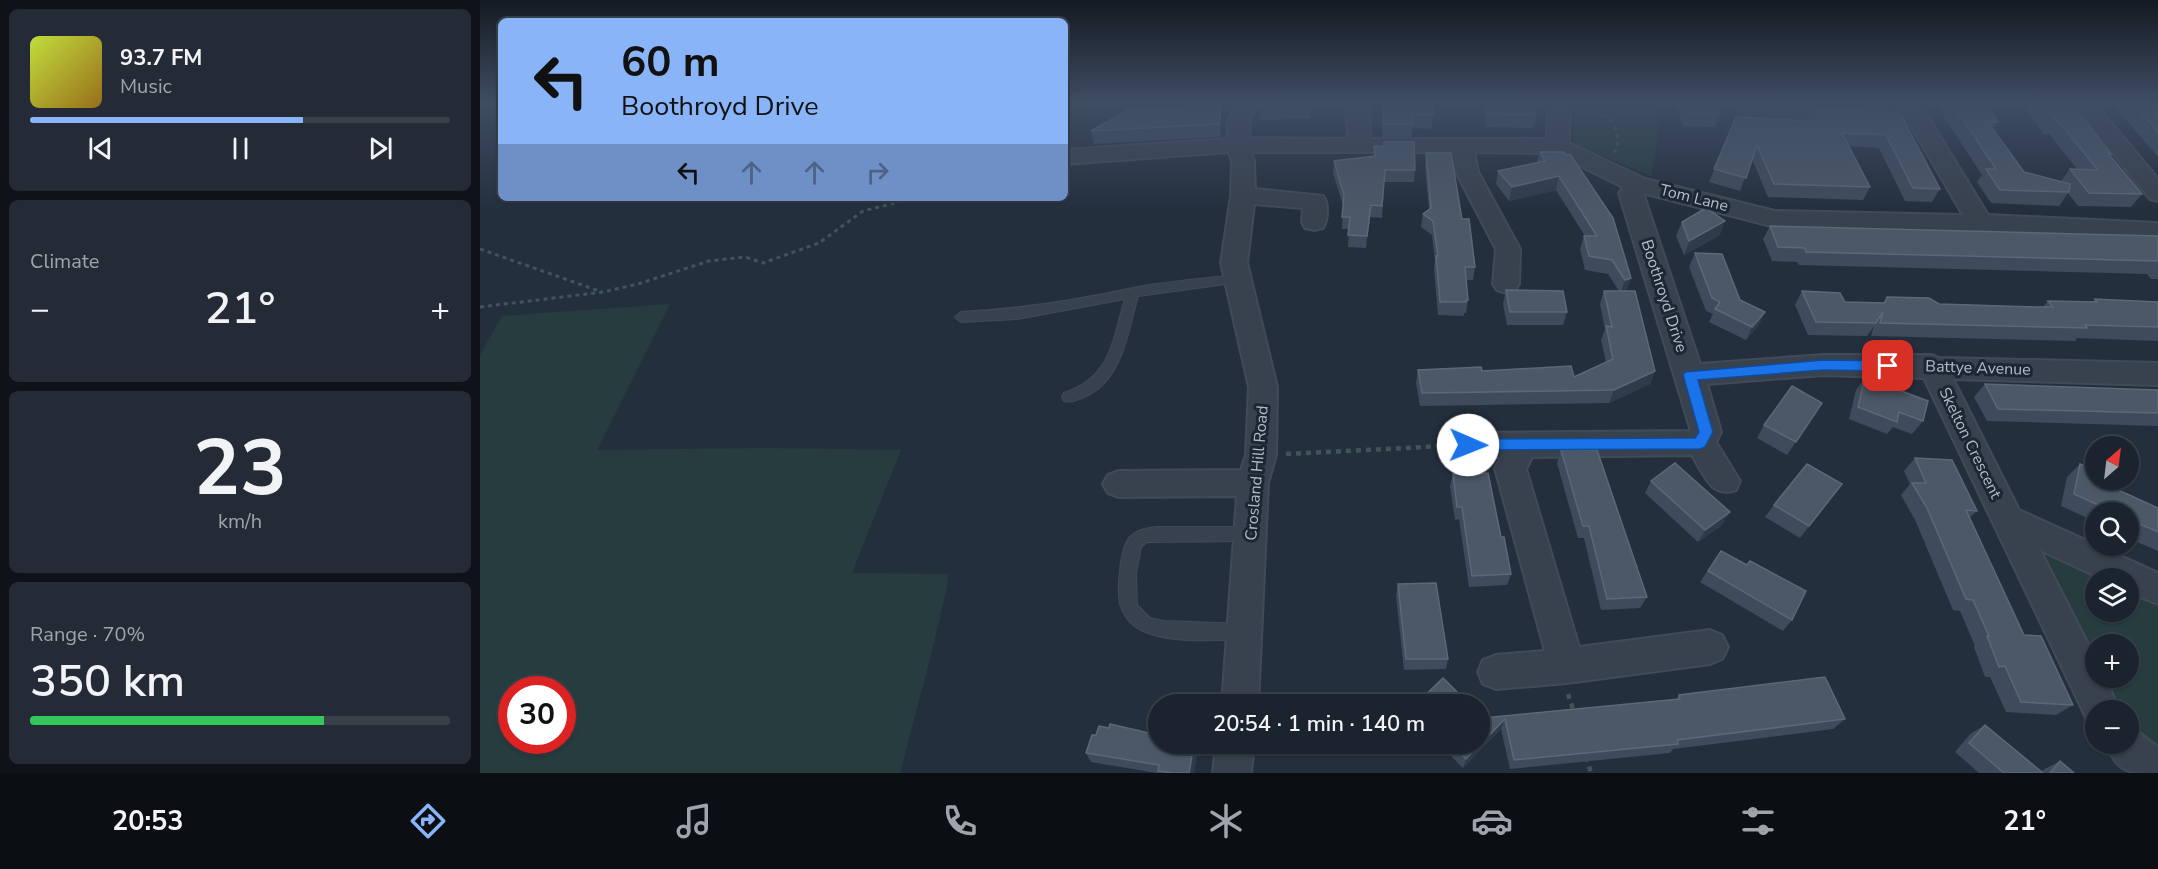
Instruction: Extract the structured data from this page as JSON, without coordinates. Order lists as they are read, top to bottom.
{
  "streets": {
    "street": [
      "Tom Lane",
      "Boothroyd Drive",
      "Battye Avenue",
      "Skelton Crescent",
      "Crosland Hill Road"
    ]
  },
  "crossings": [
    ["Tom Lane", "Boothroyd Drive"],
    ["Tom Lane", "Crosland Hill Road"],
    ["Boothroyd Drive", "Battye Avenue"],
    ["Battye Avenue", "Skelton Crescent"]
  ],
  "north": "top right",
  "page": {
    "turn": ["60 m", "Boothroyd Drive"],
    "song": ["93.7 FM", "Music"],
    "tile": [
      "Climate",
      ["23", "km/h"],
      ["Range · 70%", "350 km"]
    ],
    "heat": ["−", "21°", "+"],
    "map_buttons": ["+", "−"],
    "limit": "30",
    "trip": "20:54 · 1 min · 140 m",
    "tabs": ["20:53", "21°"]
  }
}
